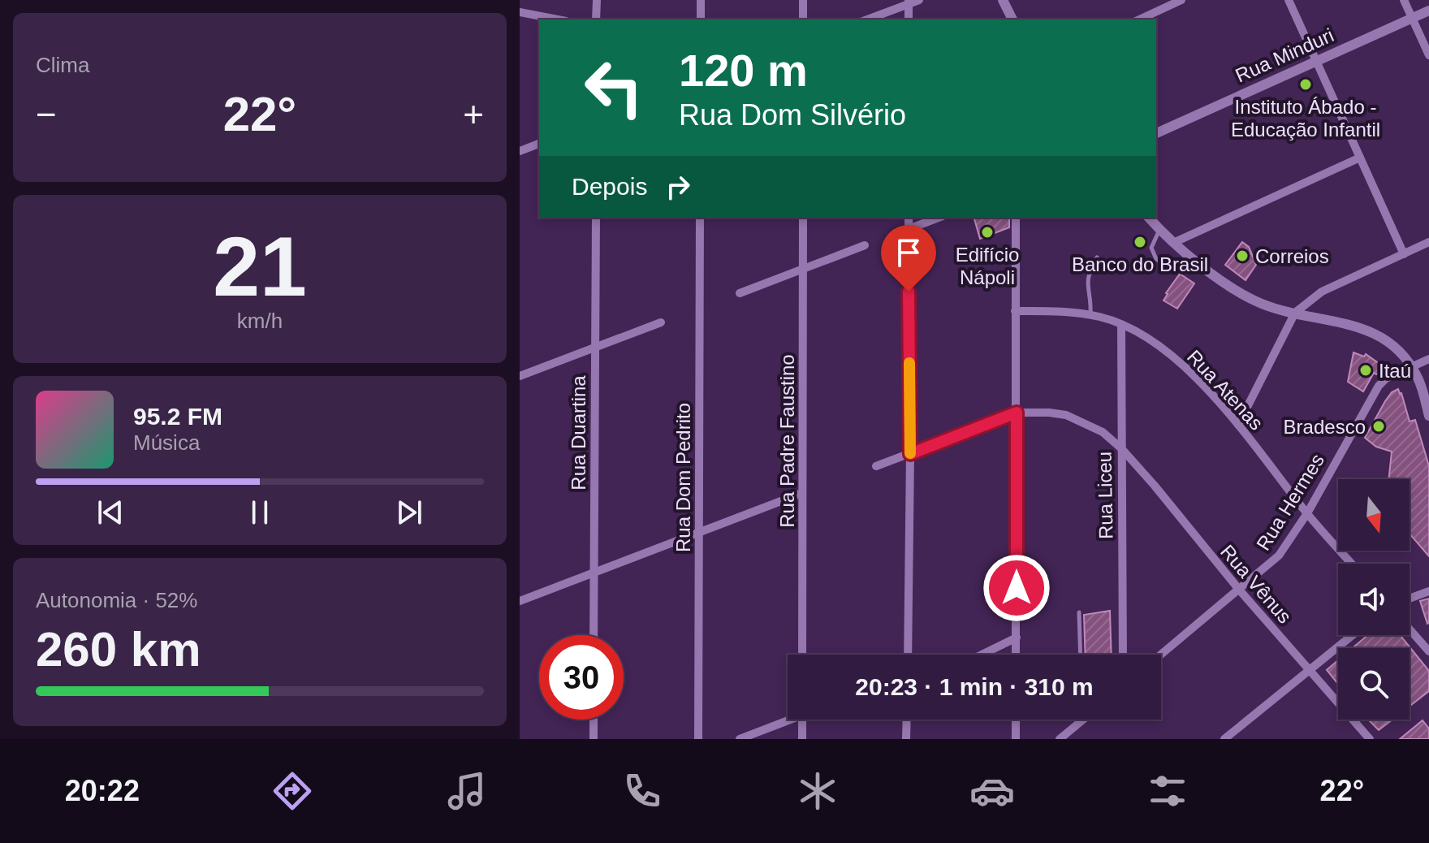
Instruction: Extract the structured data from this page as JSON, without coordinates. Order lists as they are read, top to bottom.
{
  "streets": {
    "street": [
      "Rua Minduri",
      "Rua Atenas",
      "Rua Duartina",
      "Rua Padre Faustino",
      "Rua Dom Pedrito",
      "Rua Liceu",
      "Rua Hermes",
      "Rua Vênus"
    ]
  },
  "crossings": [
    ["Rua Atenas", "Rua Liceu"],
    ["Rua Atenas", "Rua Hermes"],
    ["Rua Liceu", "Rua Vênus"],
    ["Rua Hermes", "Rua Vênus"]
  ],
  "places": [
    "Instituto Ábado - Educação Infantil",
    "Edifício Nápoli",
    "Banco do Brasil",
    "Correios",
    "Itaú",
    "Bradesco"
  ],
  "north": "bottom",
  "page": {
    "tile": [
      "Clima",
      ["21", "km/h"],
      ["Autonomia · 52%", "260 km"]
    ],
    "turn": ["120 m", "Rua Dom Silvério"],
    "heat": ["−", "22°", "+"],
    "then": "Depois",
    "song": ["95.2 FM", "Música"],
    "limit": "30",
    "trip": "20:23 · 1 min · 310 m",
    "tabs": ["20:22", "22°"]
  }
}
